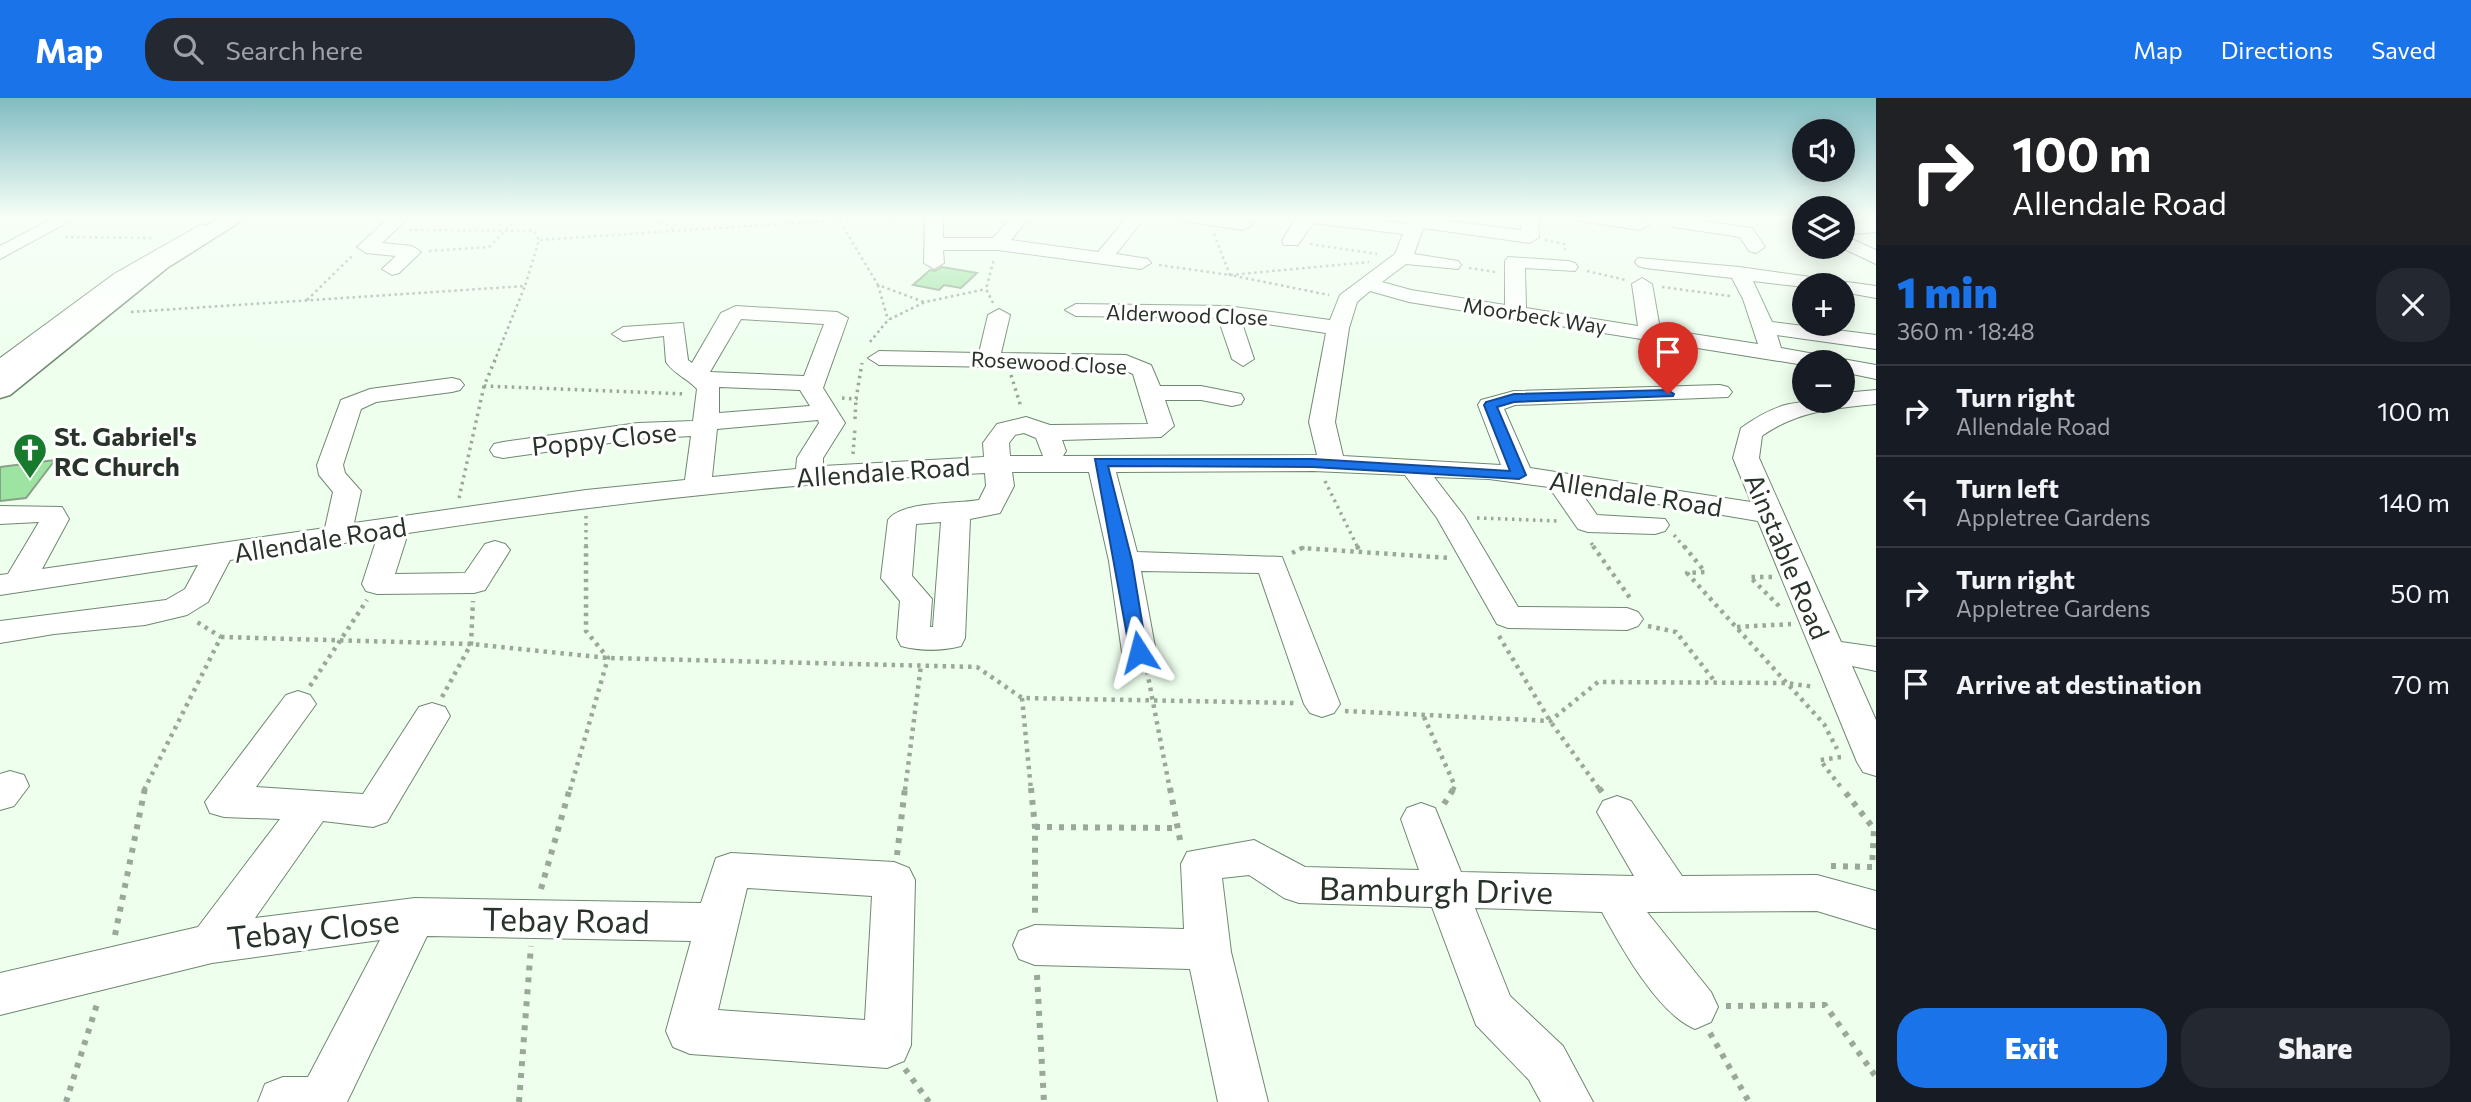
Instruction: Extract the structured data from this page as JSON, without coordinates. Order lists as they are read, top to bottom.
{
  "streets": {
    "street": [
      "Alderwood Close",
      "Moorbeck Way",
      "Rosewood Close",
      "Poppy Close",
      "Allendale Road",
      "Ainstable Road",
      "Bamburgh Drive",
      "Tebay Road",
      "Tebay Close"
    ]
  },
  "crossings": [
    ["Allendale Road", "Ainstable Road"],
    ["Tebay Road", "Tebay Close"]
  ],
  "places": {
    "church": ["St. Gabriel's RC Church"]
  },
  "page": {
    "header": "Map",
    "search": "Search here",
    "nav": ["Map", "Directions", "Saved"],
    "turn": ["100 m", "Allendale Road"],
    "map_buttons": ["+", "−"],
    "heading": ["1 min", "360 m · 18:48"],
    "list": [
      {
        "name": "Turn right",
        "note": "Allendale Road",
        "value": "100 m"
      },
      {
        "name": "Turn left",
        "note": "Appletree Gardens",
        "value": "140 m"
      },
      {
        "name": "Turn right",
        "note": "Appletree Gardens",
        "value": "50 m"
      },
      {
        "name": "Arrive at destination",
        "value": "70 m"
      }
    ],
    "buttons": ["Exit", "Share"]
  }
}
